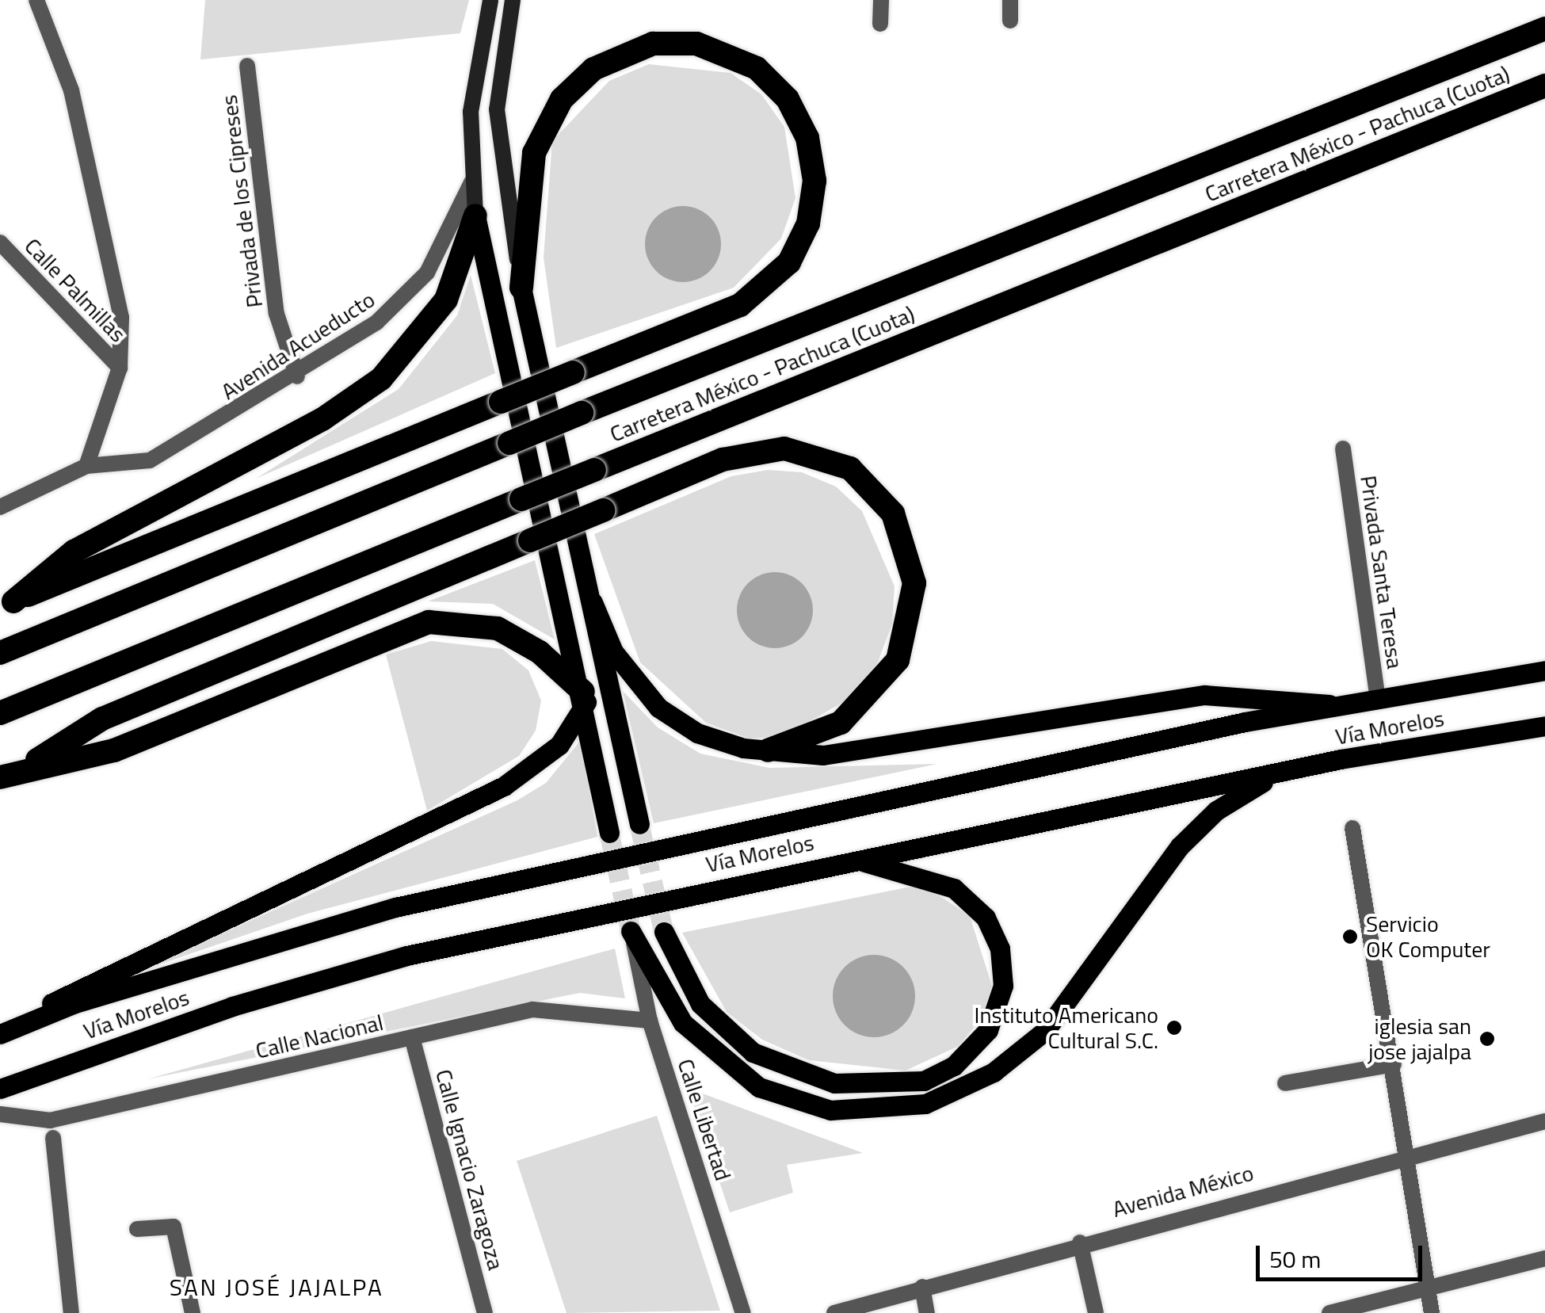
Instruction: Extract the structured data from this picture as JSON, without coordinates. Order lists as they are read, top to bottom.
{
  "streets": {
    "highway": ["Carretera México - Pachuca (Cuota)"],
    "main road": ["Vía Morelos"],
    "street": [
      "Privada de los Cipreses",
      "Calle Palmillas",
      "Avenida Acueducto",
      "Privada Santa Teresa",
      "Calle Nacional",
      "Calle Libertad",
      "Calle Ignacio Zaragoza",
      "Avenida México"
    ]
  },
  "crossings": [
    ["Privada de los Cipreses", "Avenida Acueducto"],
    ["Privada Santa Teresa", "Vía Morelos"],
    ["Calle Nacional", "Calle Libertad"],
    ["Calle Nacional", "Calle Ignacio Zaragoza"]
  ],
  "districts": ["SAN JOSÉ JAJALPA"],
  "places": ["Servicio OK Computer", "Instituto Americano Cultural S.C.", "iglesia san jose jajalpa"],
  "scale_bar": "50 m"
}
